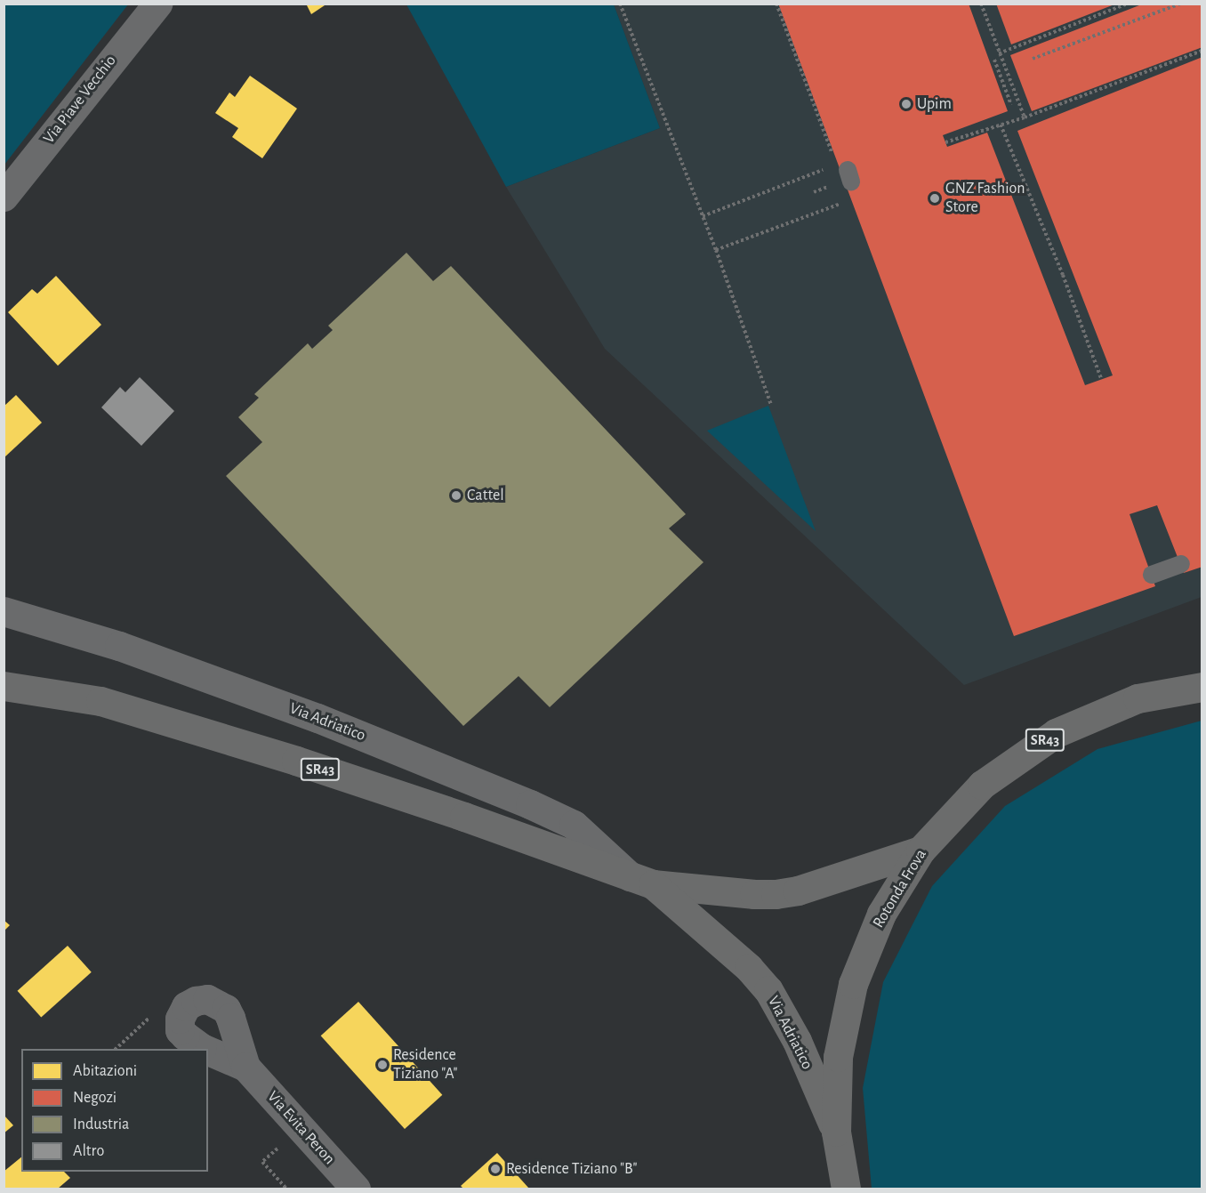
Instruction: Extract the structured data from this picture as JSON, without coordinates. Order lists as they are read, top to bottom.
{
  "streets": {
    "main road": ["Via Adriatico", "SR43", "Rotonda Frova"],
    "street": ["Via Piave Vecchio", "Via Evita Peron"]
  },
  "crossings": [
    ["Via Adriatico", "Rotonda Frova"]
  ],
  "places": [
    "Upim",
    "GNZ Fashion Store",
    "Cattel",
    "Residence Tiziano \"A\"",
    "Residence Tiziano \"B\""
  ],
  "legend": [
    "Abitazioni",
    "Negozi",
    "Industria",
    "Altro"
  ]
}
